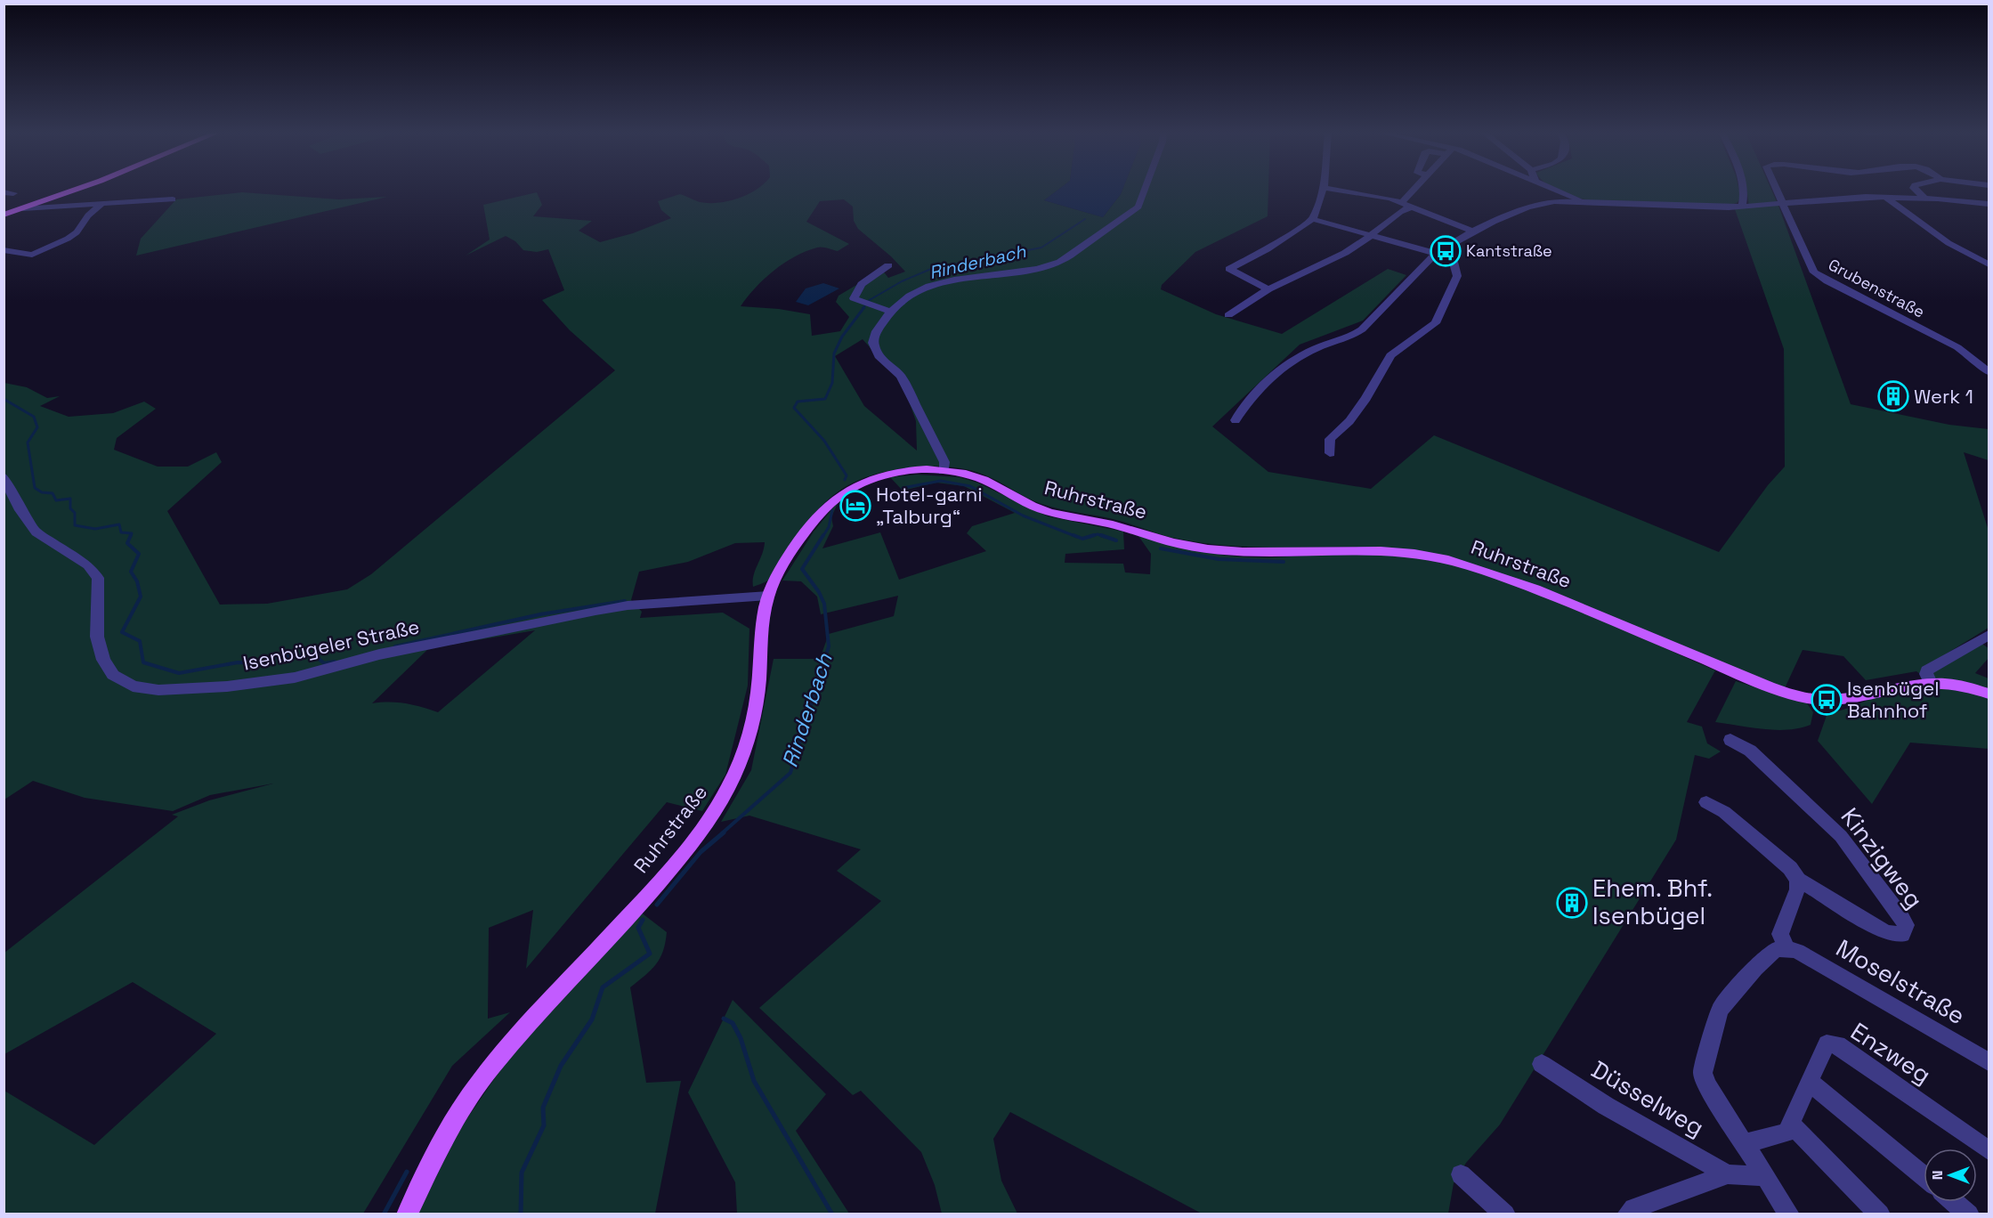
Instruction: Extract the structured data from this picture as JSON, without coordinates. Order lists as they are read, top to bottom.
{
  "streets": {
    "main road": ["Ruhrstraße"],
    "street": [
      "Grubenstraße",
      "Isenbügeler Straße",
      "Kinzigweg",
      "Moselstraße",
      "Enzweg",
      "Düsselweg"
    ]
  },
  "crossings": [
    ["Ruhrstraße", "Isenbügeler Straße"]
  ],
  "water": ["Rinderbach"],
  "places": {
    "bus stop": ["Kantstraße", "Isenbügel Bahnhof"],
    "building": ["Werk 1", "Ehem. Bhf. Isenbügel"],
    "hotel": ["Hotel-garni „Talburg“"]
  },
  "north": "left"
}
